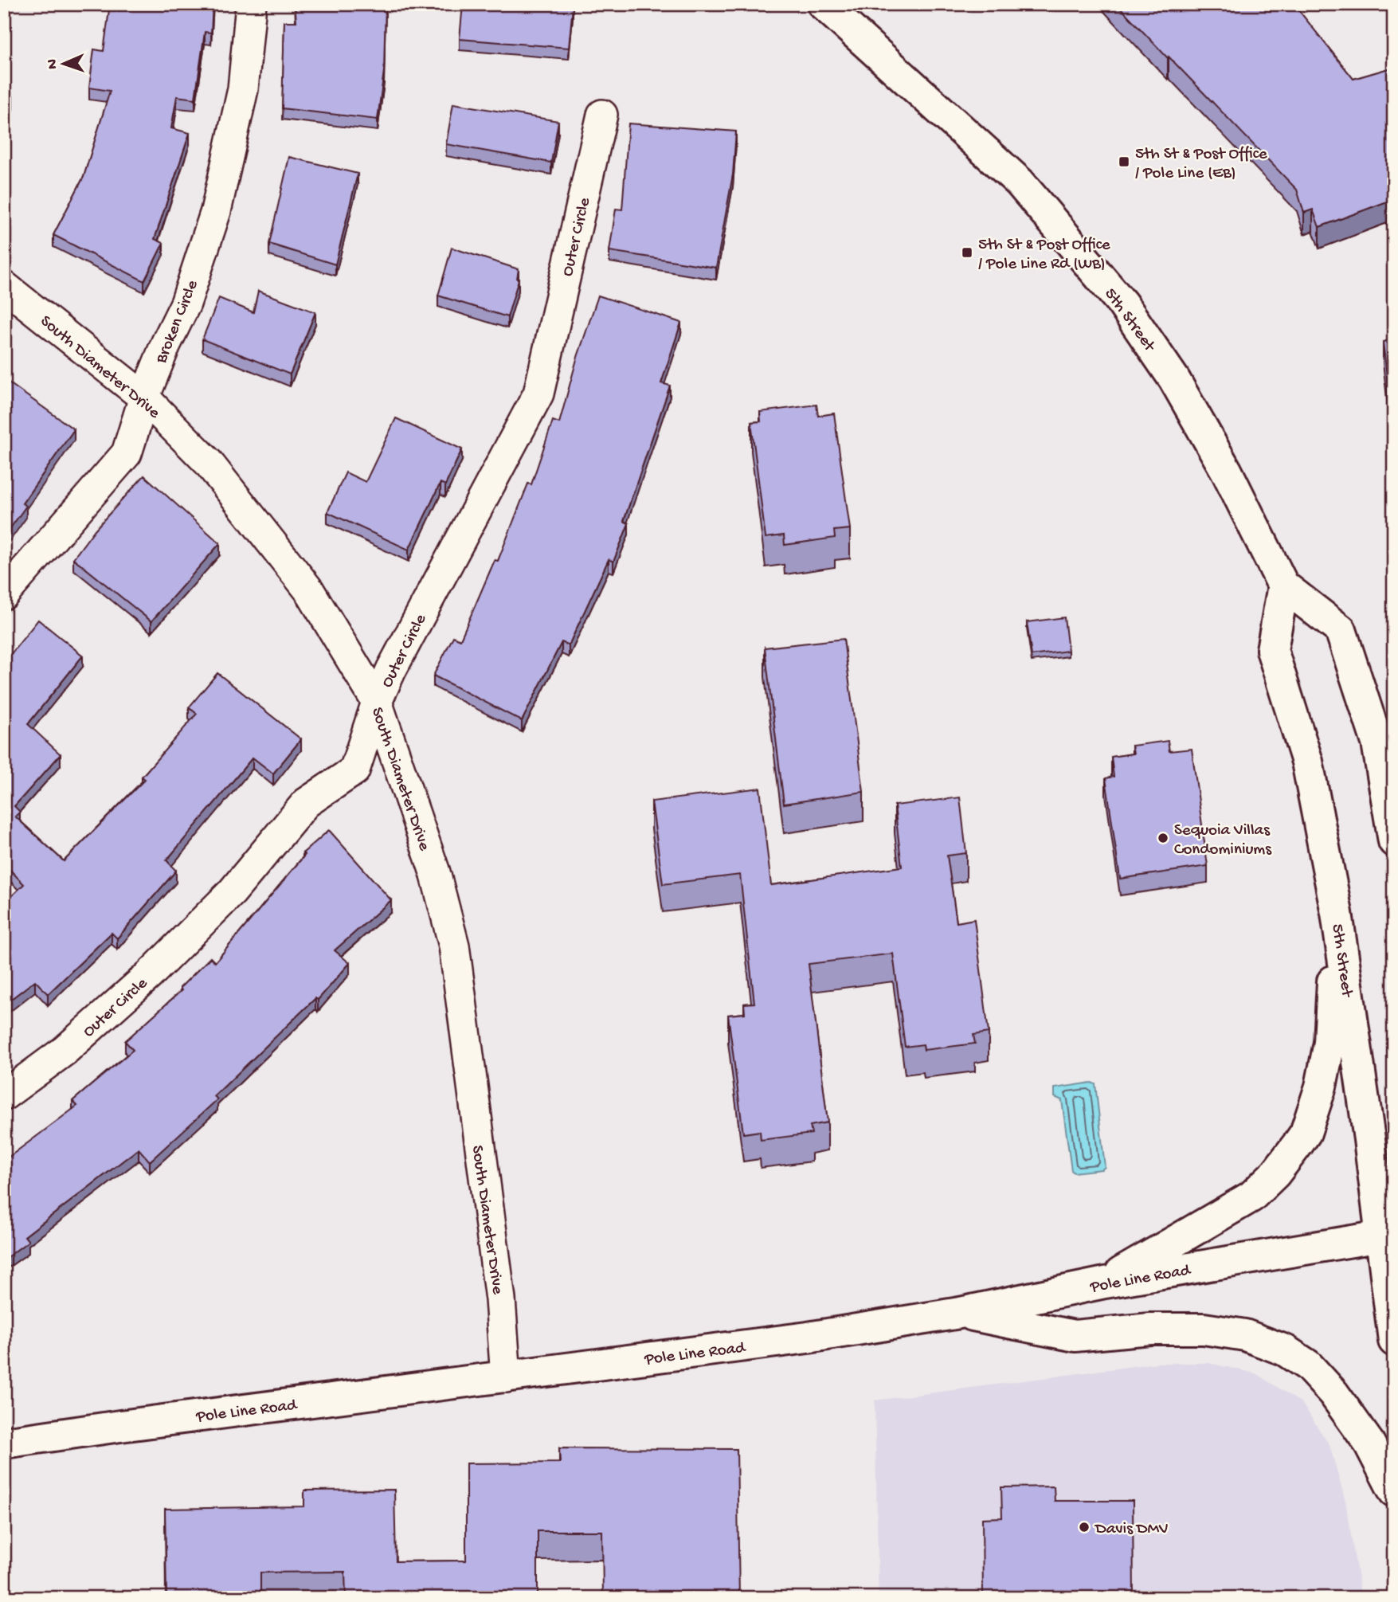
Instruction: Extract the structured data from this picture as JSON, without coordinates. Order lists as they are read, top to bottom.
{
  "streets": {
    "main road": ["5th Street", "Pole Line Road"],
    "street": ["Outer Circle", "Broken Circle", "South Diameter Drive"]
  },
  "crossings": [
    ["Outer Circle", "South Diameter Drive"],
    ["5th Street", "Pole Line Road"],
    ["Broken Circle", "South Diameter Drive"],
    ["South Diameter Drive", "Pole Line Road"]
  ],
  "places": {
    "transit": ["5th St & Post Office / Pole Line (EB)", "5th St & Post Office / Pole Line Rd (WB)"],
    "other": ["Sequoia Villas Condominiums", "Davis DMV"]
  },
  "north": "left"
}
